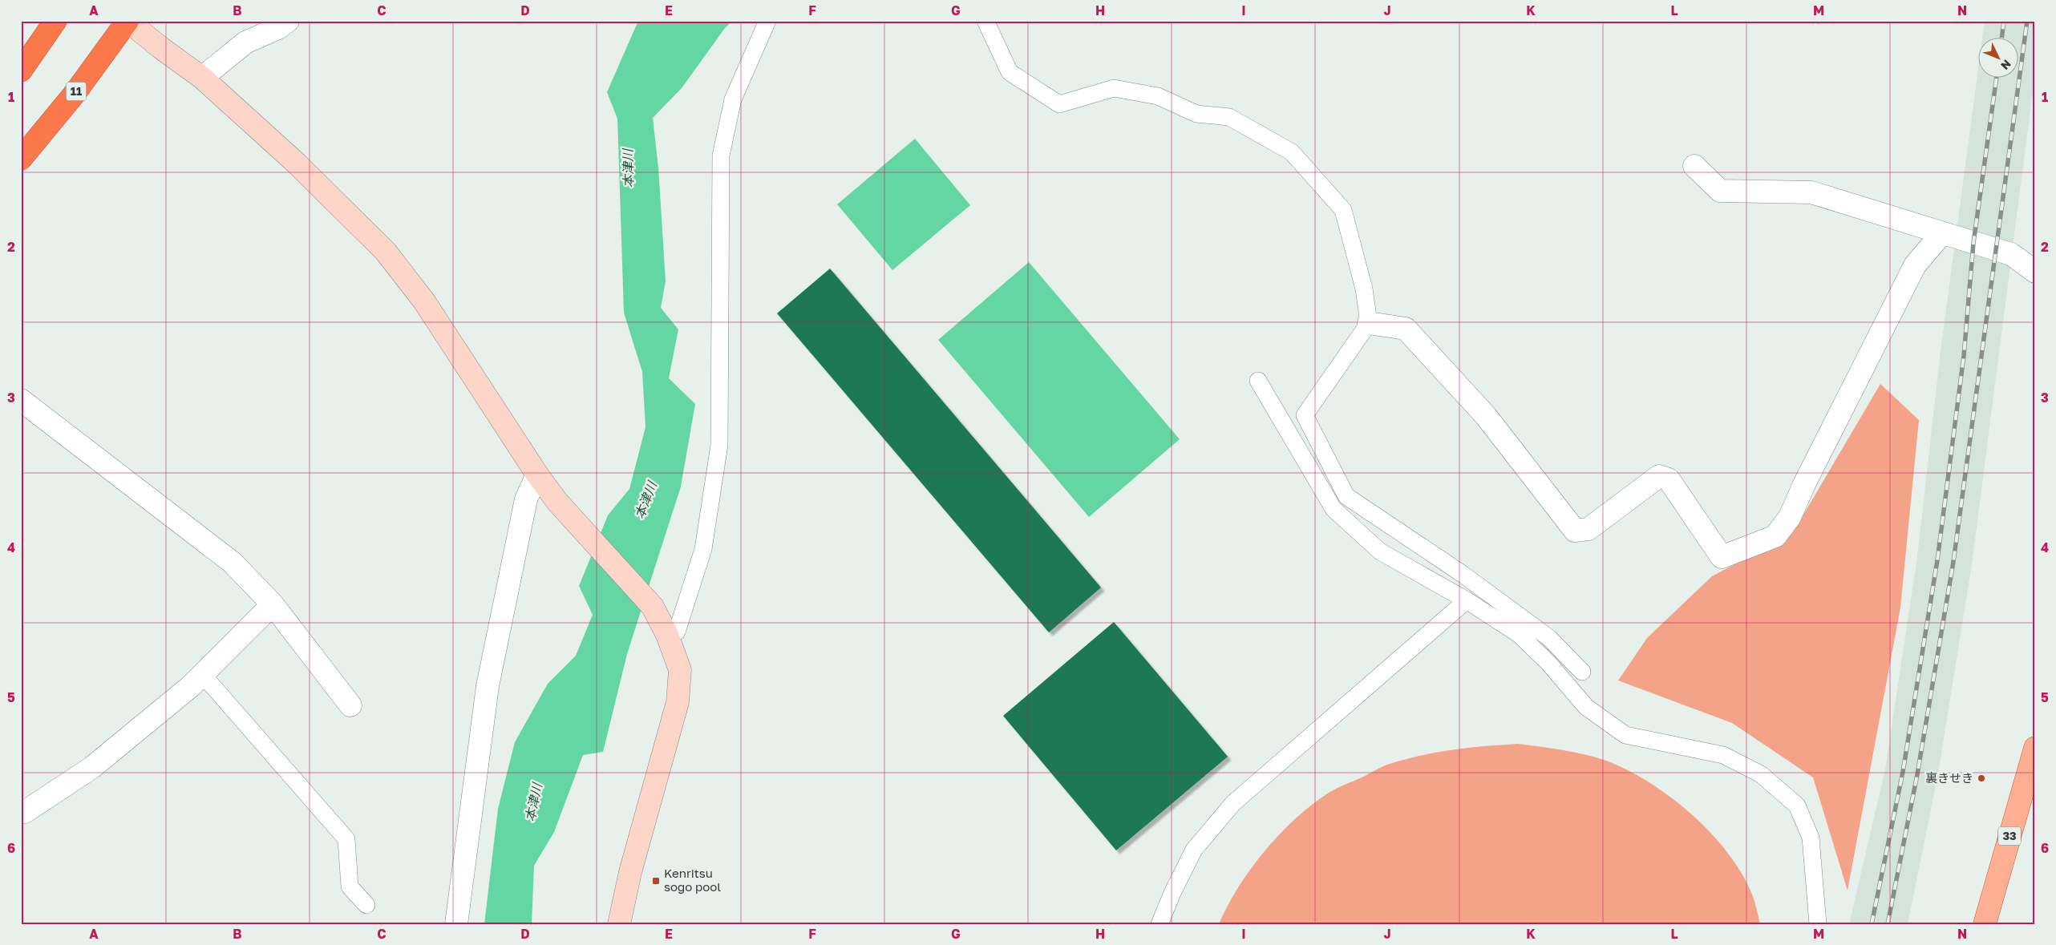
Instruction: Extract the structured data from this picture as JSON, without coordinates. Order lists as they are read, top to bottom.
{
  "streets": {
    "highway": ["11"],
    "main road": ["33"]
  },
  "water": ["本津川"],
  "places": {
    "other": ["裏きせき"],
    "transit": ["Kenritsu sogo pool"]
  },
  "north": "bottom right",
  "grid": {
    "columns": [
      "A",
      "B",
      "C",
      "D",
      "E",
      "F",
      "G",
      "H",
      "I",
      "J",
      "K",
      "L",
      "M",
      "N"
    ],
    "rows": [
      "1",
      "2",
      "3",
      "4",
      "5",
      "6"
    ]
  }
}
